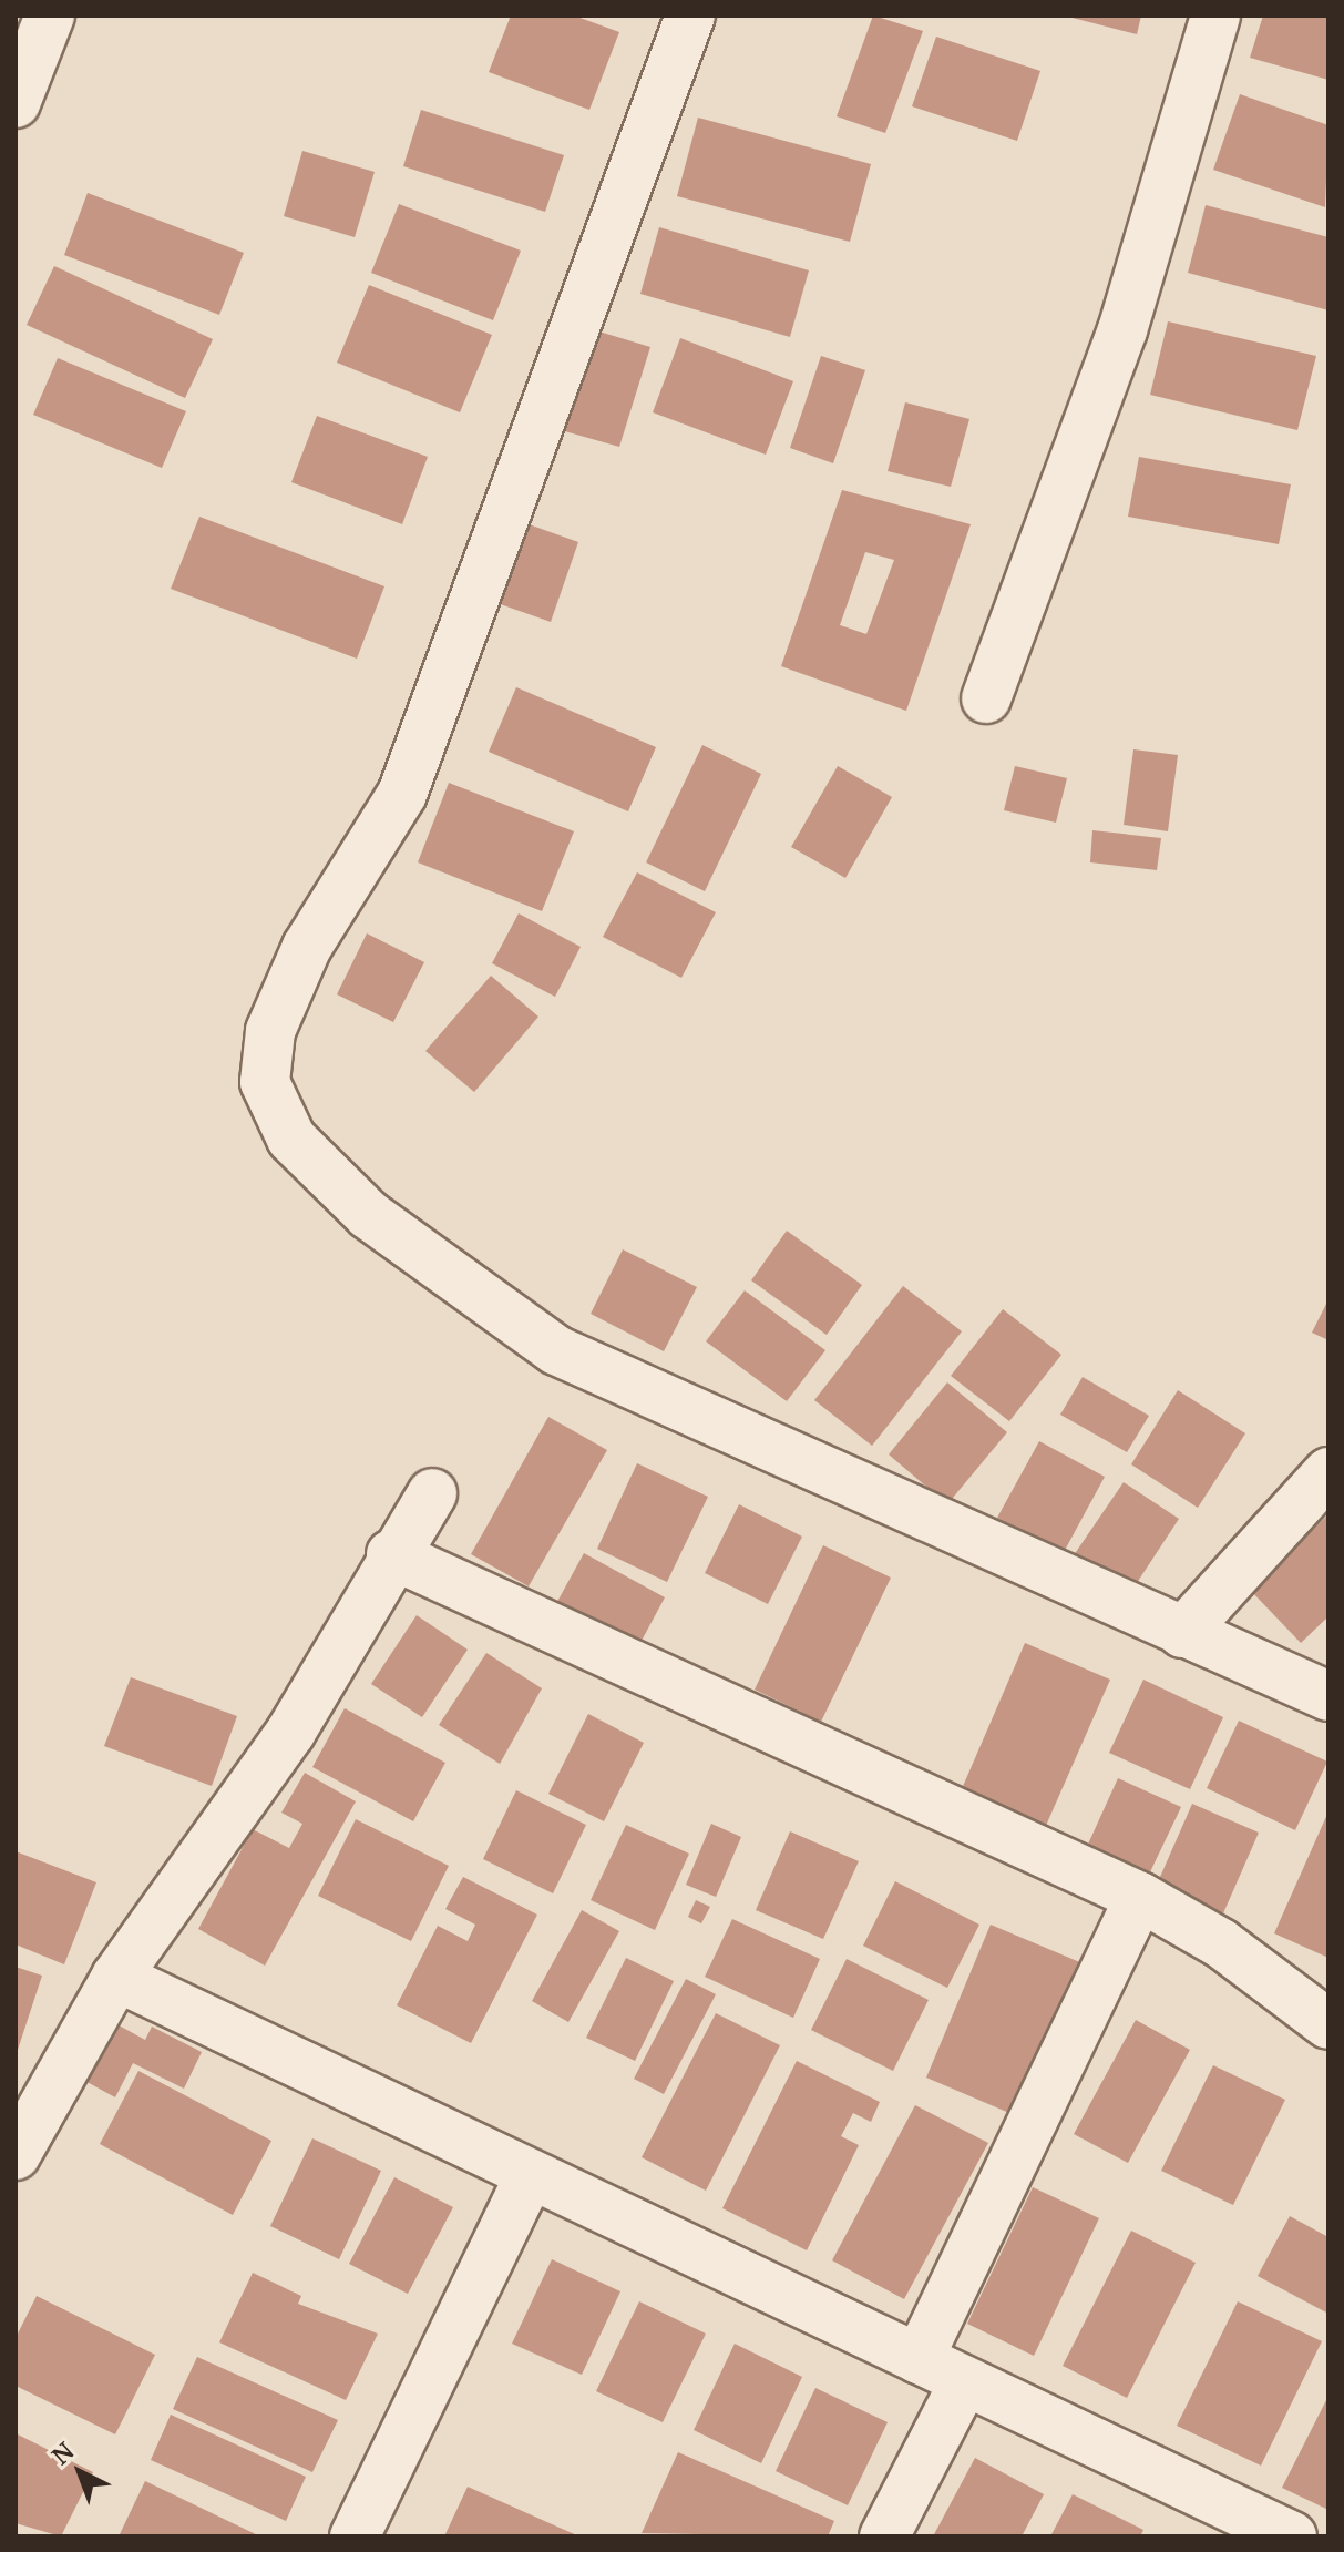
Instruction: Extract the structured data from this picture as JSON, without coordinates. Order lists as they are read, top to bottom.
{
  "north": "top left"
}
